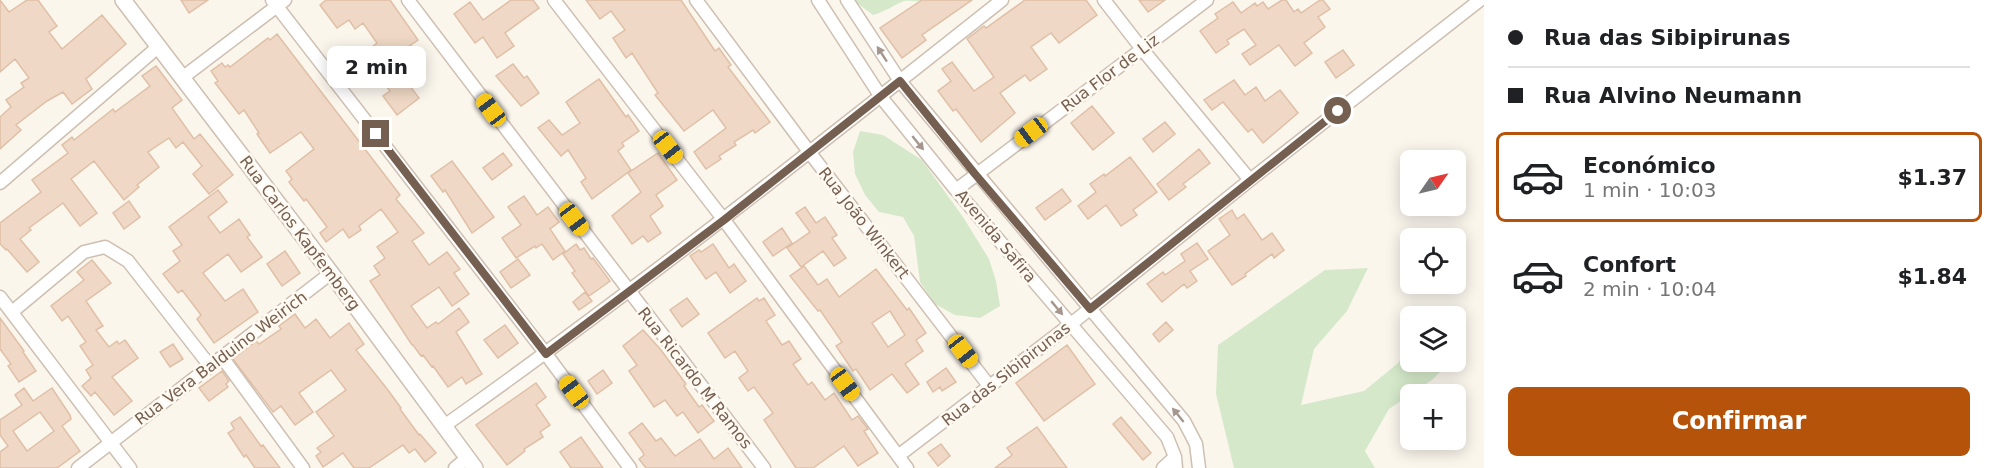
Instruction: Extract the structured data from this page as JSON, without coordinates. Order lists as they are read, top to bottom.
{
  "streets": {
    "street": [
      "Rua Flor de Liz",
      "Rua João Winkert",
      "Rua Carlos Kapfemberg",
      "Avenida Safira",
      "Rua Vera Balduino Weirich",
      "Rua das Sibipirunas",
      "Rua Ricardo M Ramos"
    ]
  },
  "crossings": [
    ["Rua Flor de Liz", "Avenida Safira"],
    ["Rua João Winkert", "Rua das Sibipirunas"],
    ["Rua Carlos Kapfemberg", "Rua Vera Balduino Weirich"],
    ["Avenida Safira", "Rua das Sibipirunas"]
  ],
  "north": "top right",
  "page": {
    "banner": ["Rua das Sibipirunas", "Rua Alvino Neumann"],
    "bubble": "2 min",
    "list": [
      {
        "name": "Económico",
        "note": "1 min · 10:03",
        "value": "$1.37"
      },
      {
        "name": "Confort",
        "note": "2 min · 10:04",
        "value": "$1.84"
      }
    ],
    "map_buttons": "+",
    "buttons": "Confirmar"
  }
}
